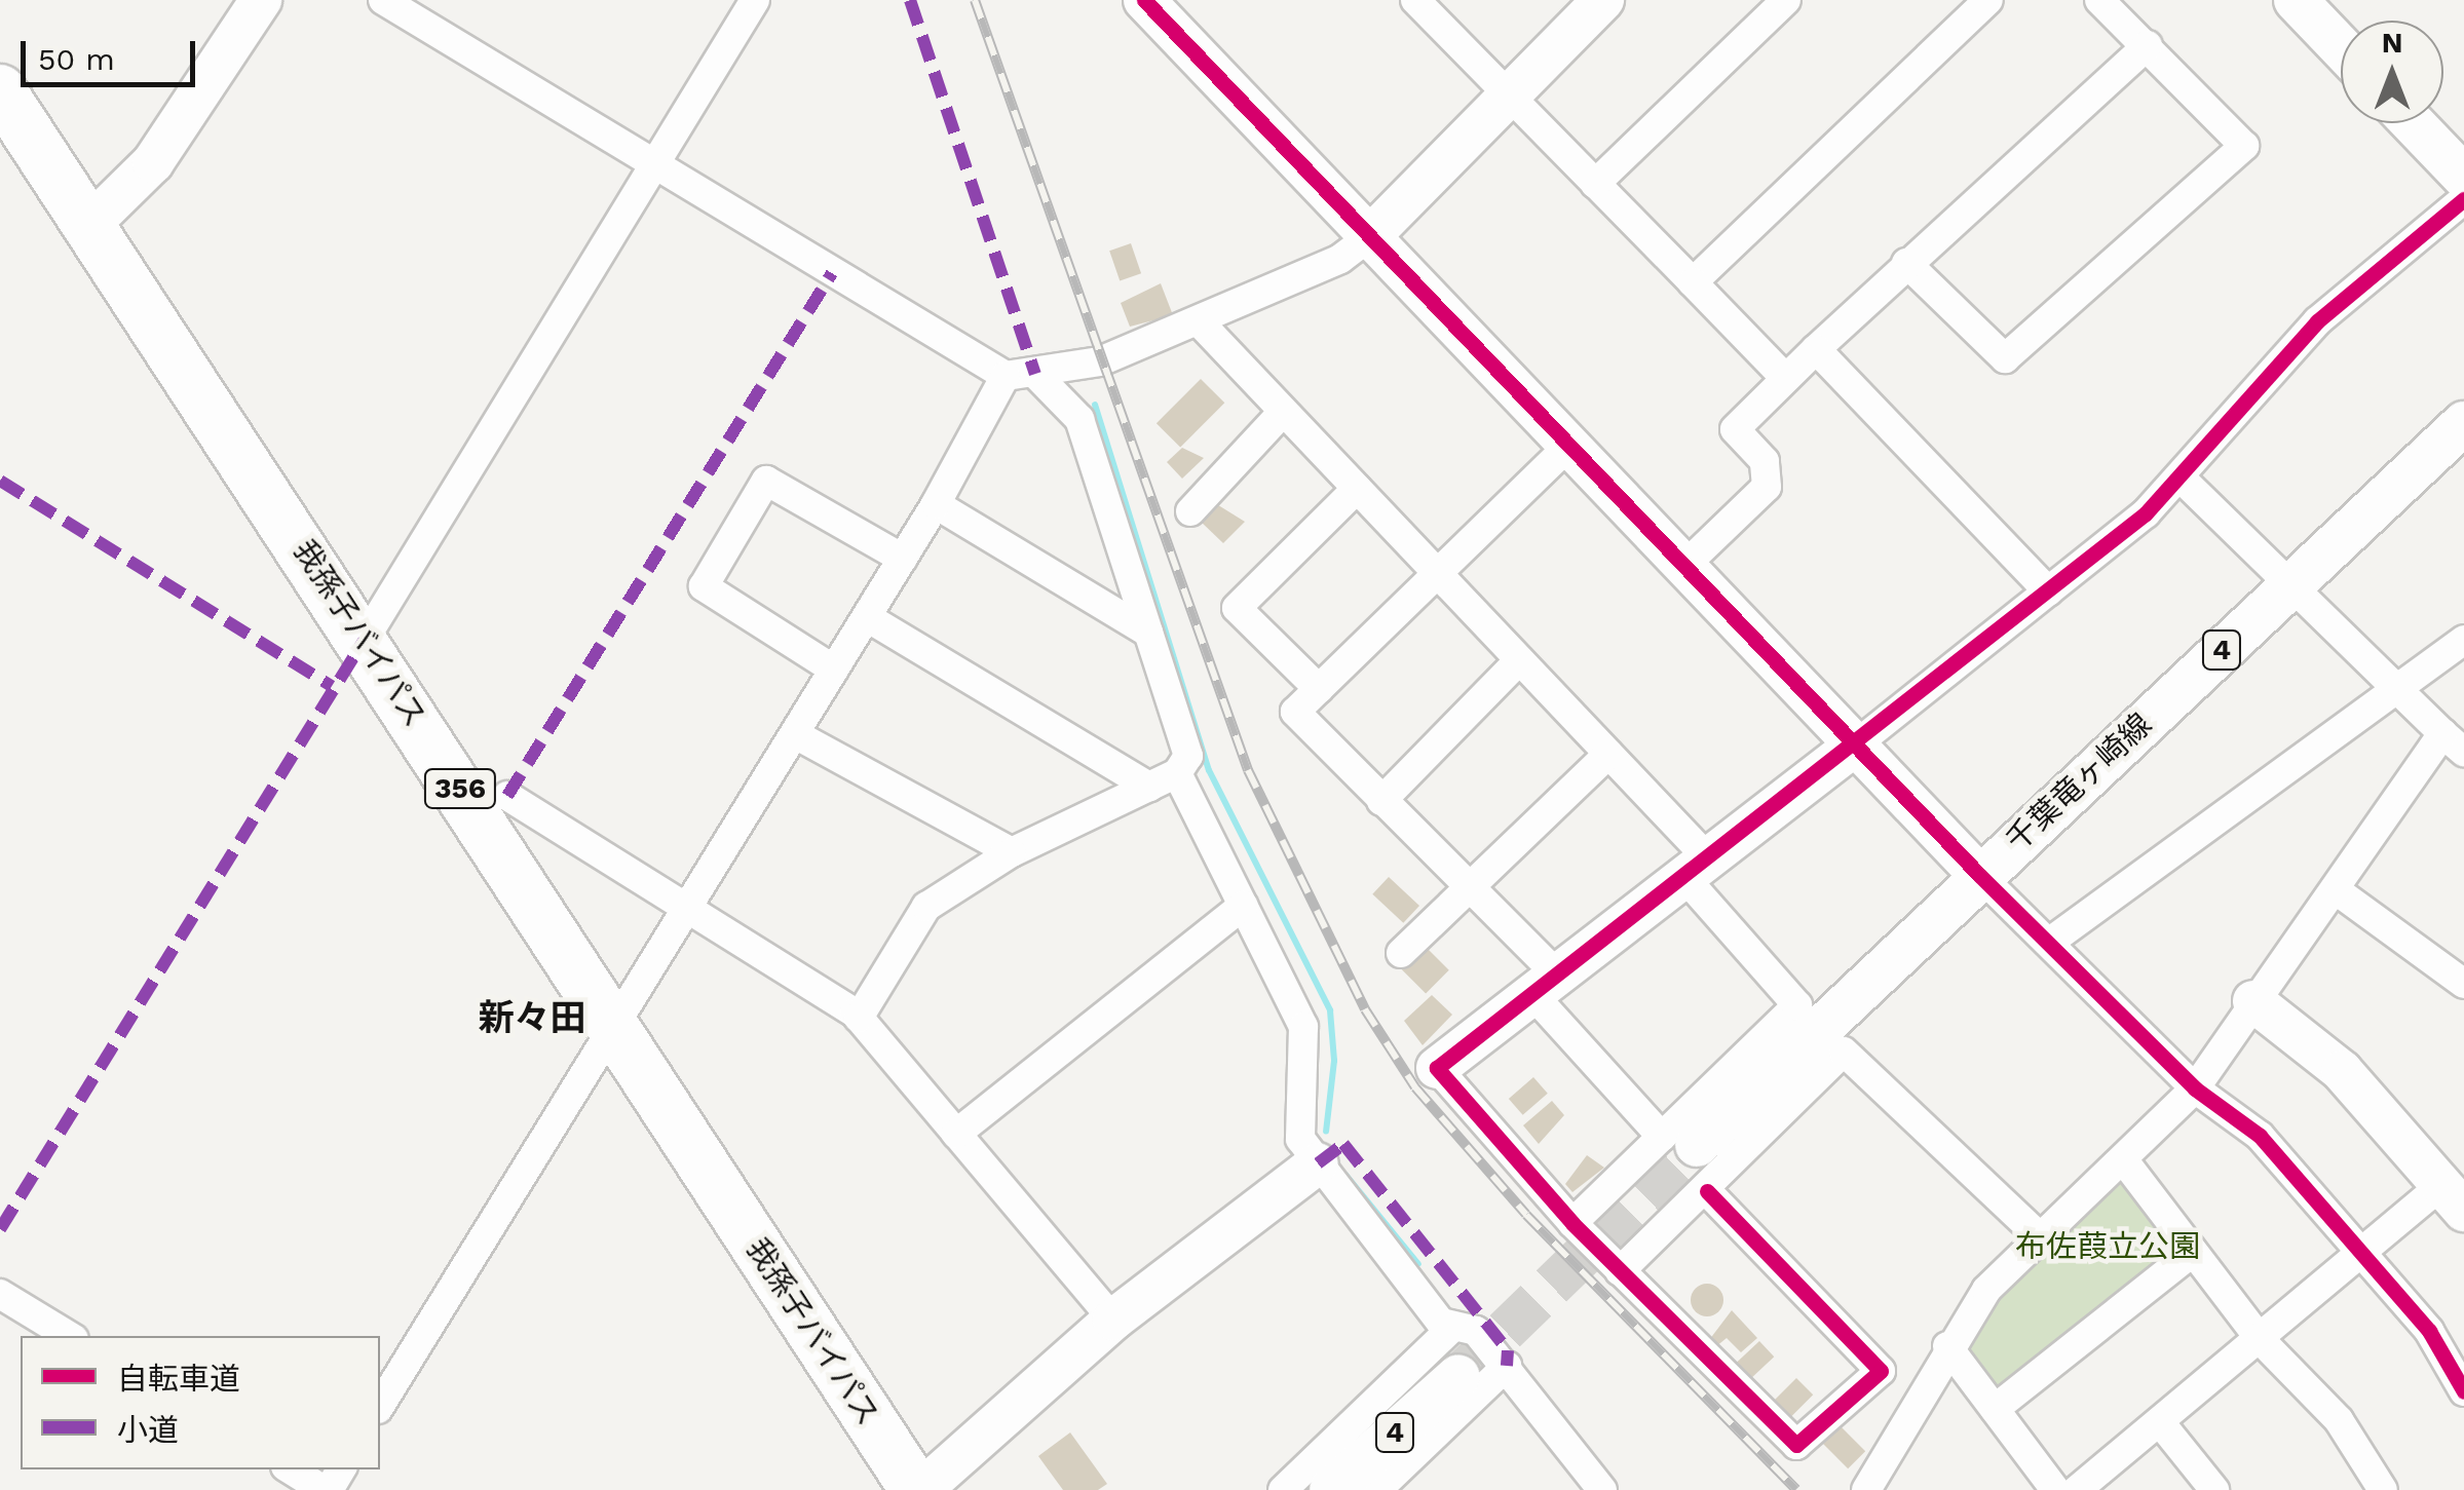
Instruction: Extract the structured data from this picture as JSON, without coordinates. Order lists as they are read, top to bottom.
{
  "streets": {
    "highway": ["我孫子バイパス", "356"],
    "main road": ["4", "千葉竜ヶ崎線"]
  },
  "districts": ["新々田"],
  "parks": ["布佐葭立公園"],
  "legend": ["自転車道", "小道"],
  "scale_bar": "50 m",
  "north": "top"
}
